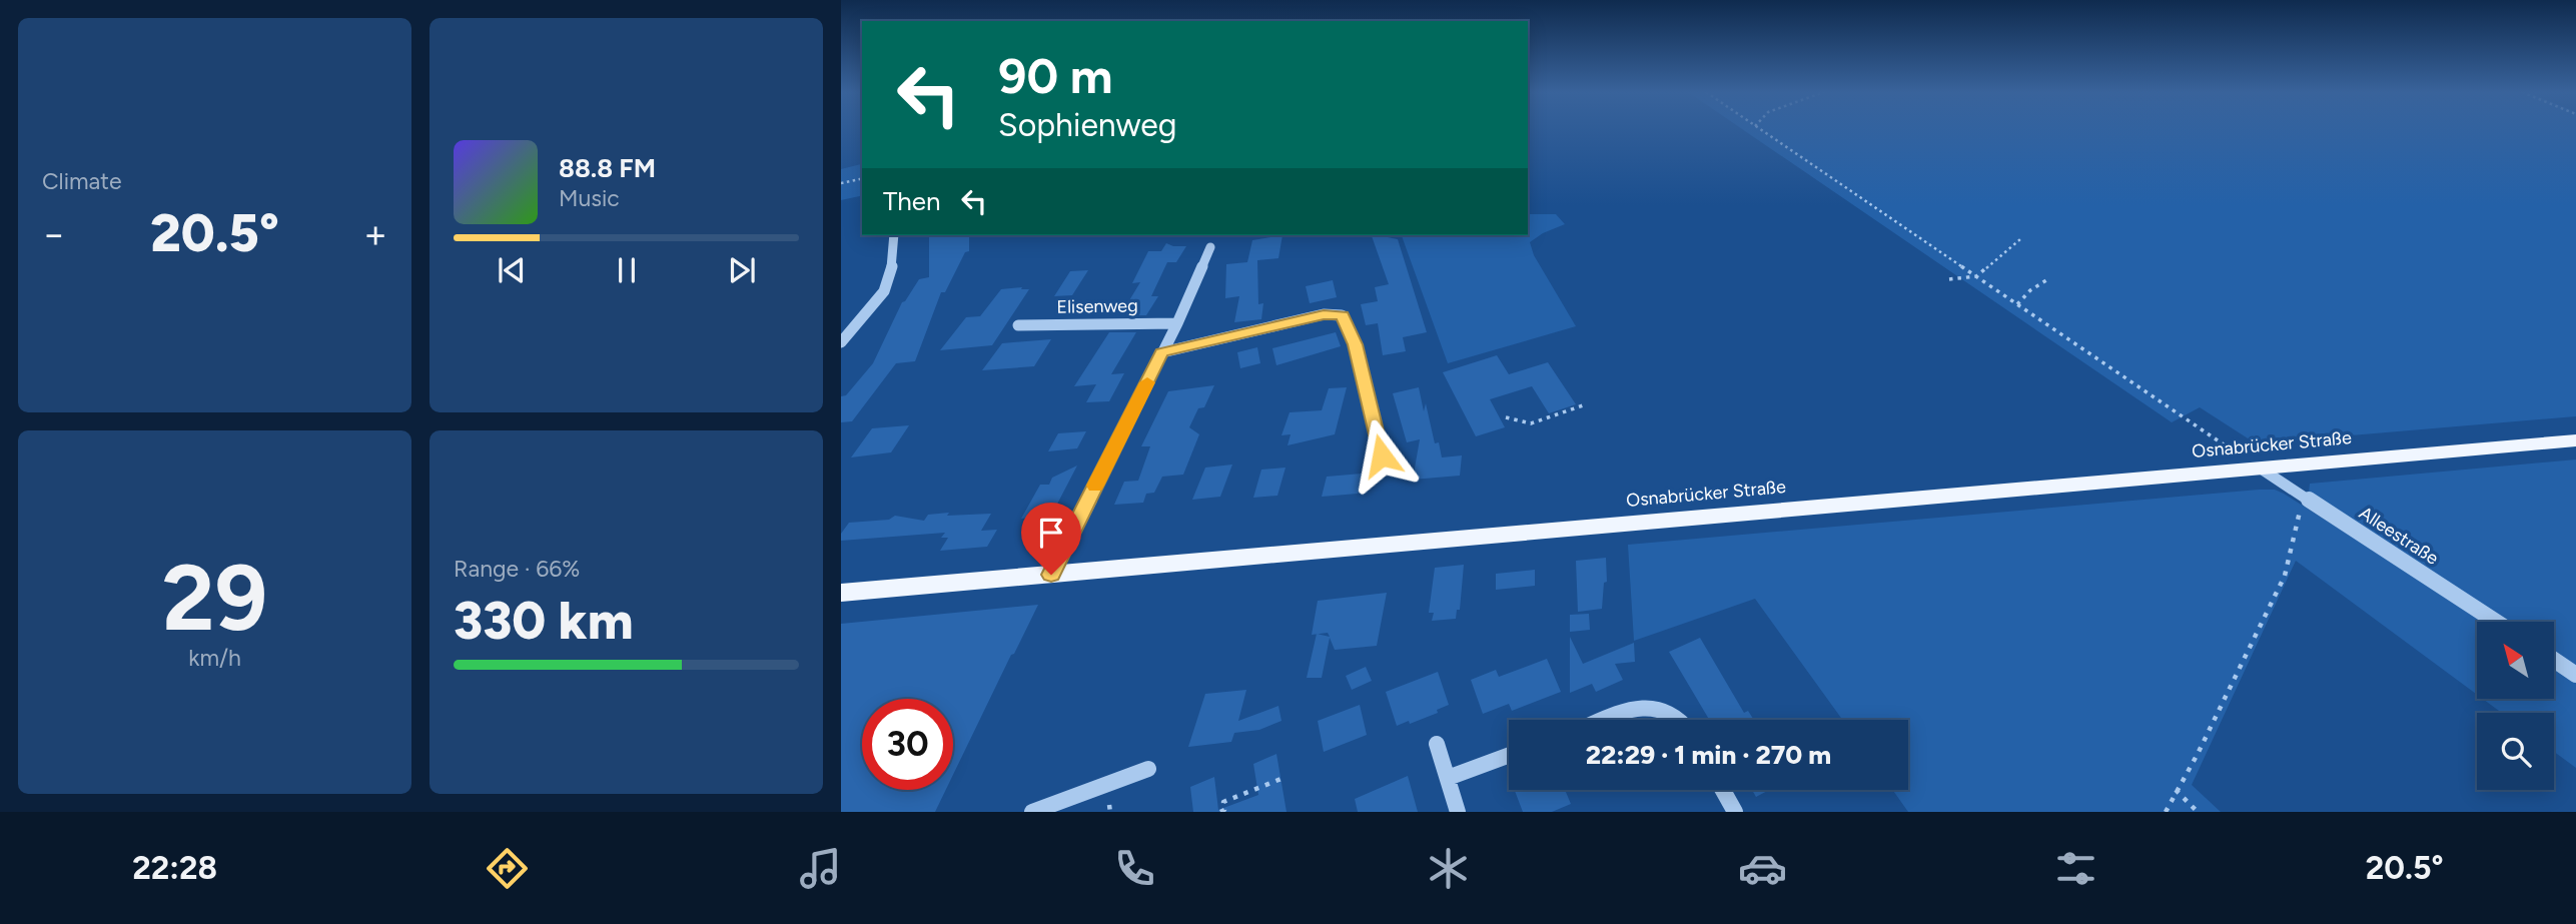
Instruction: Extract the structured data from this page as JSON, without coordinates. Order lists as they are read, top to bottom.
{
  "streets": {
    "main road": ["Osnabrücker Straße"],
    "street": ["Elisenweg"],
    "lane": ["Alleestraße"]
  },
  "crossings": [
    ["Osnabrücker Straße", "Alleestraße"]
  ],
  "north": "top left",
  "page": {
    "tile": [
      "Climate",
      ["29", "km/h"],
      ["Range · 66%", "330 km"]
    ],
    "turn": ["90 m", "Sophienweg"],
    "song": ["88.8 FM", "Music"],
    "then": "Then",
    "heat": ["−", "20.5°", "+"],
    "limit": "30",
    "trip": "22:29 · 1 min · 270 m",
    "tabs": ["22:28", "20.5°"]
  }
}
